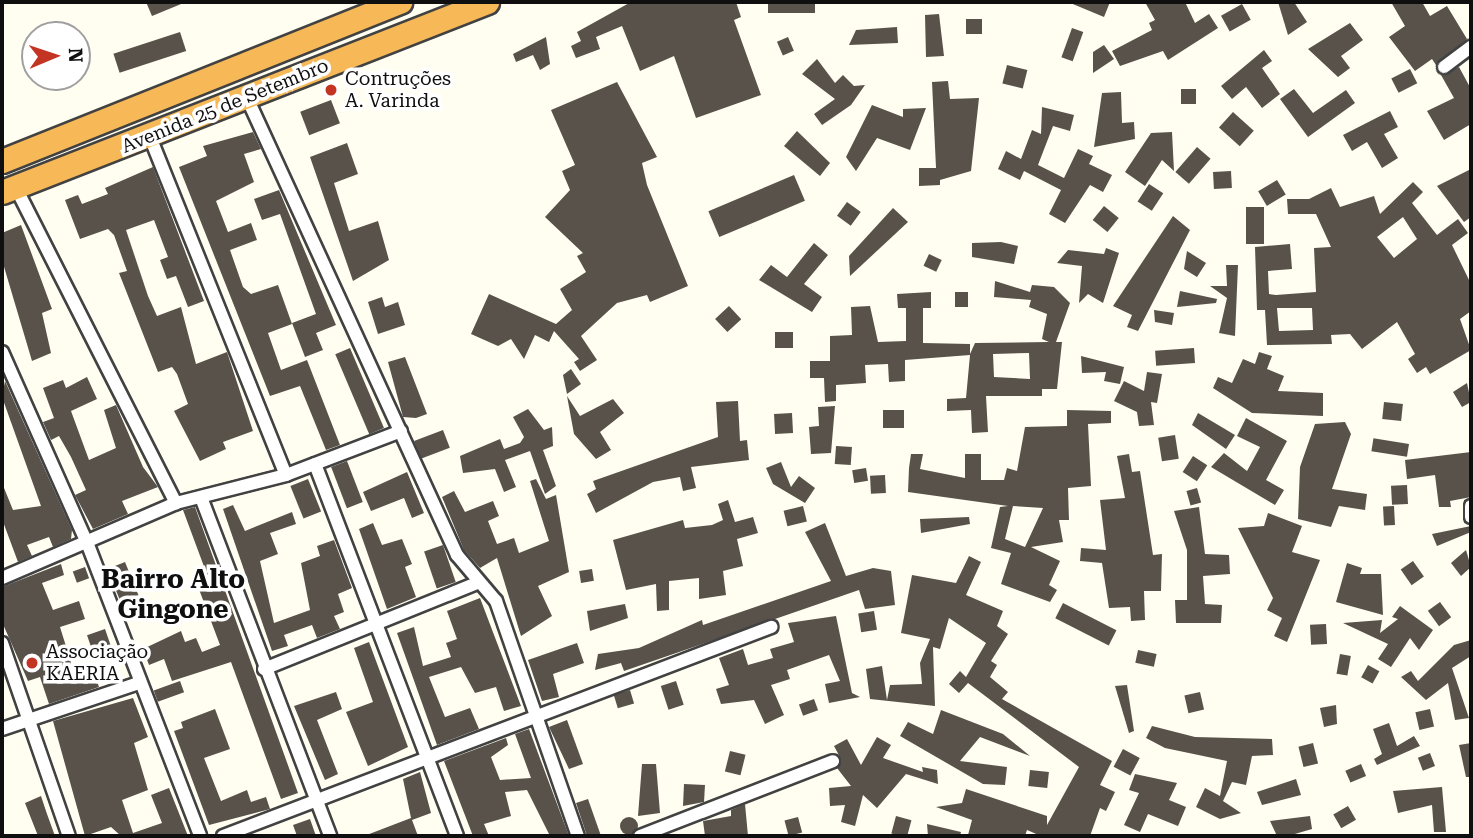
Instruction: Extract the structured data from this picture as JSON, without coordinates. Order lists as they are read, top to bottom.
{
  "streets": {
    "highway": ["Avenida 25 de Setembro"]
  },
  "districts": ["Bairro Alto Gingone"],
  "places": ["Contruções A. Varinda", "Associação KAERIA"],
  "north": "right"
}
